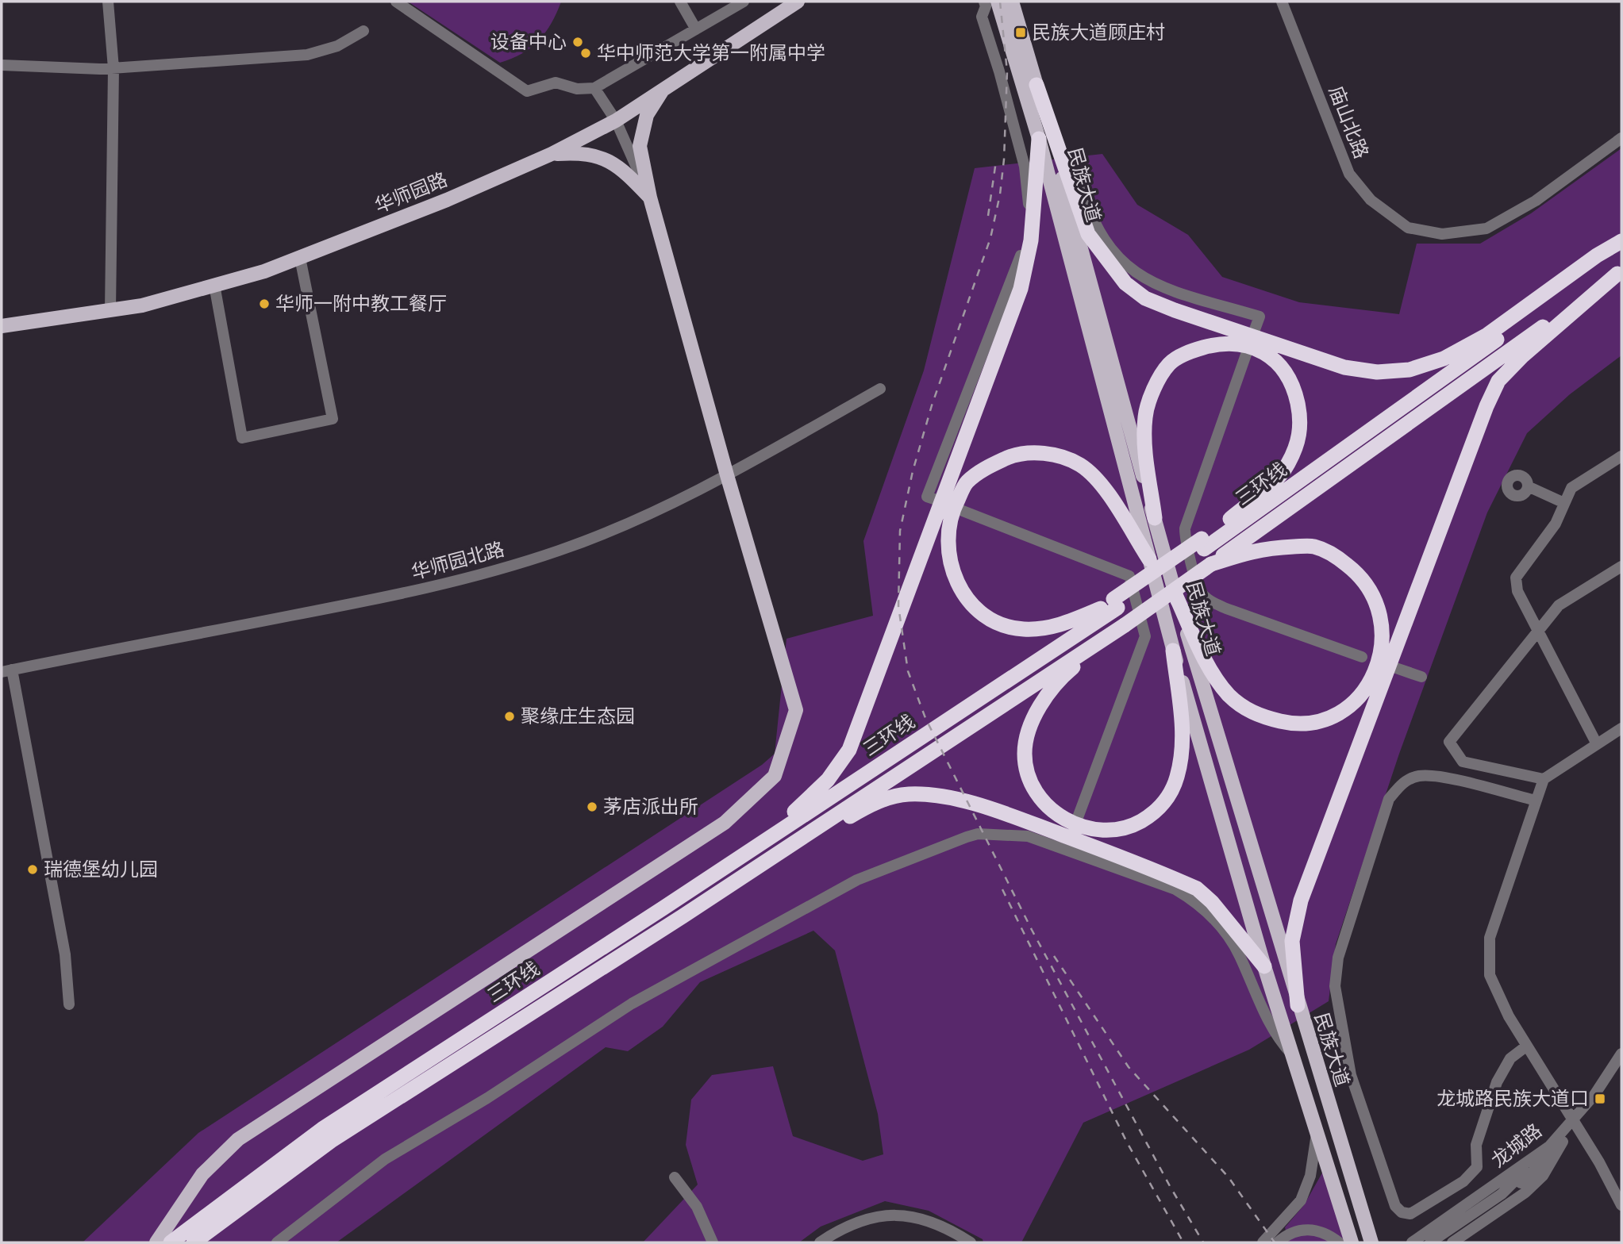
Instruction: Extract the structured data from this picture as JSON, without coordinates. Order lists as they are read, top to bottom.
{
  "streets": {
    "highway": ["三环线"],
    "main road": ["民族大道", "华师园路"],
    "street": ["庙山北路", "华师园北路", "龙城路"]
  },
  "places": {
    "transit": ["民族大道顾庄村", "龙城路民族大道口"],
    "other": [
      "设备中心",
      "华中师范大学第一附属中学",
      "华师一附中教工餐厅",
      "聚缘庄生态园",
      "茅店派出所",
      "瑞德堡幼儿园"
    ]
  }
}
